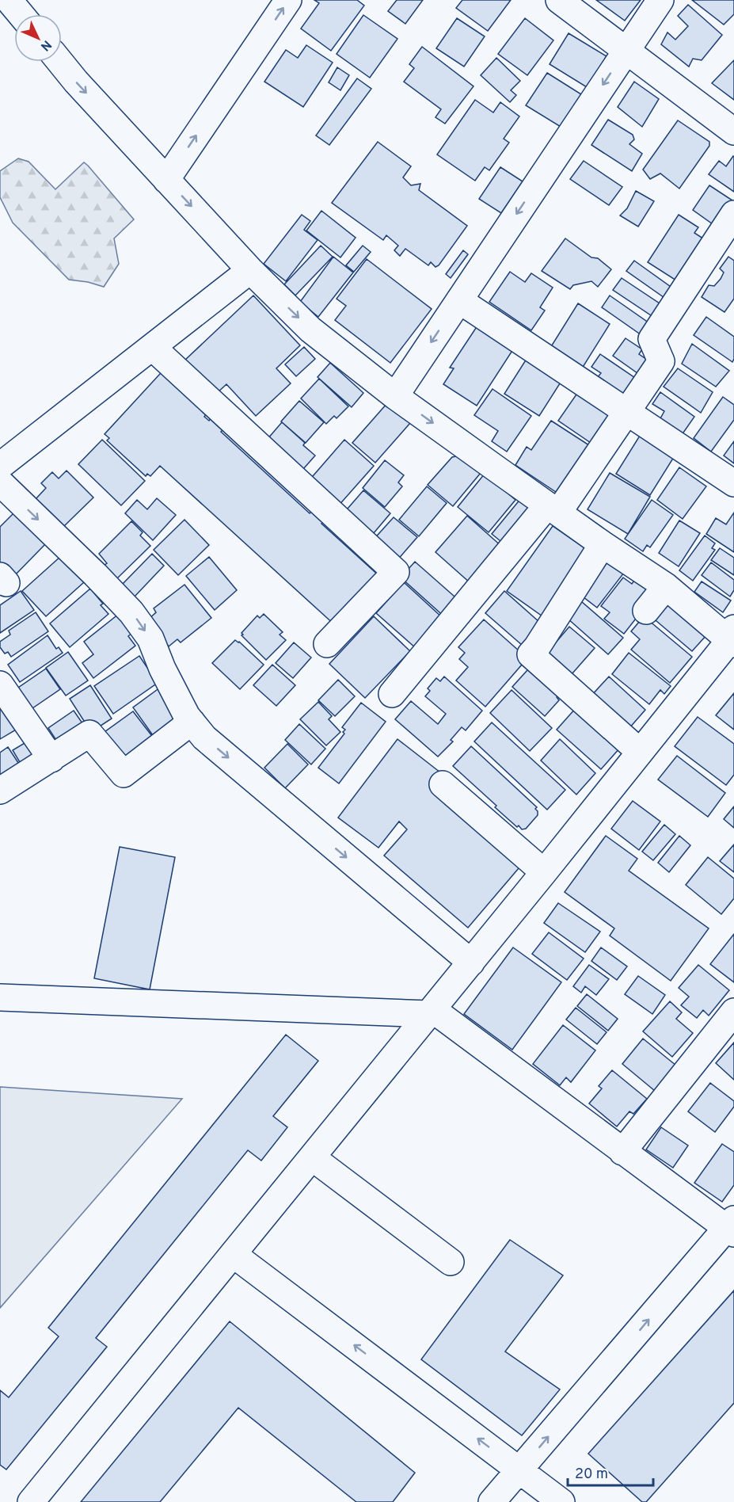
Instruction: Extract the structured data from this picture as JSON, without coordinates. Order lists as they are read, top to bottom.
{
  "scale_bar": "20 m",
  "north": "bottom right"
}
